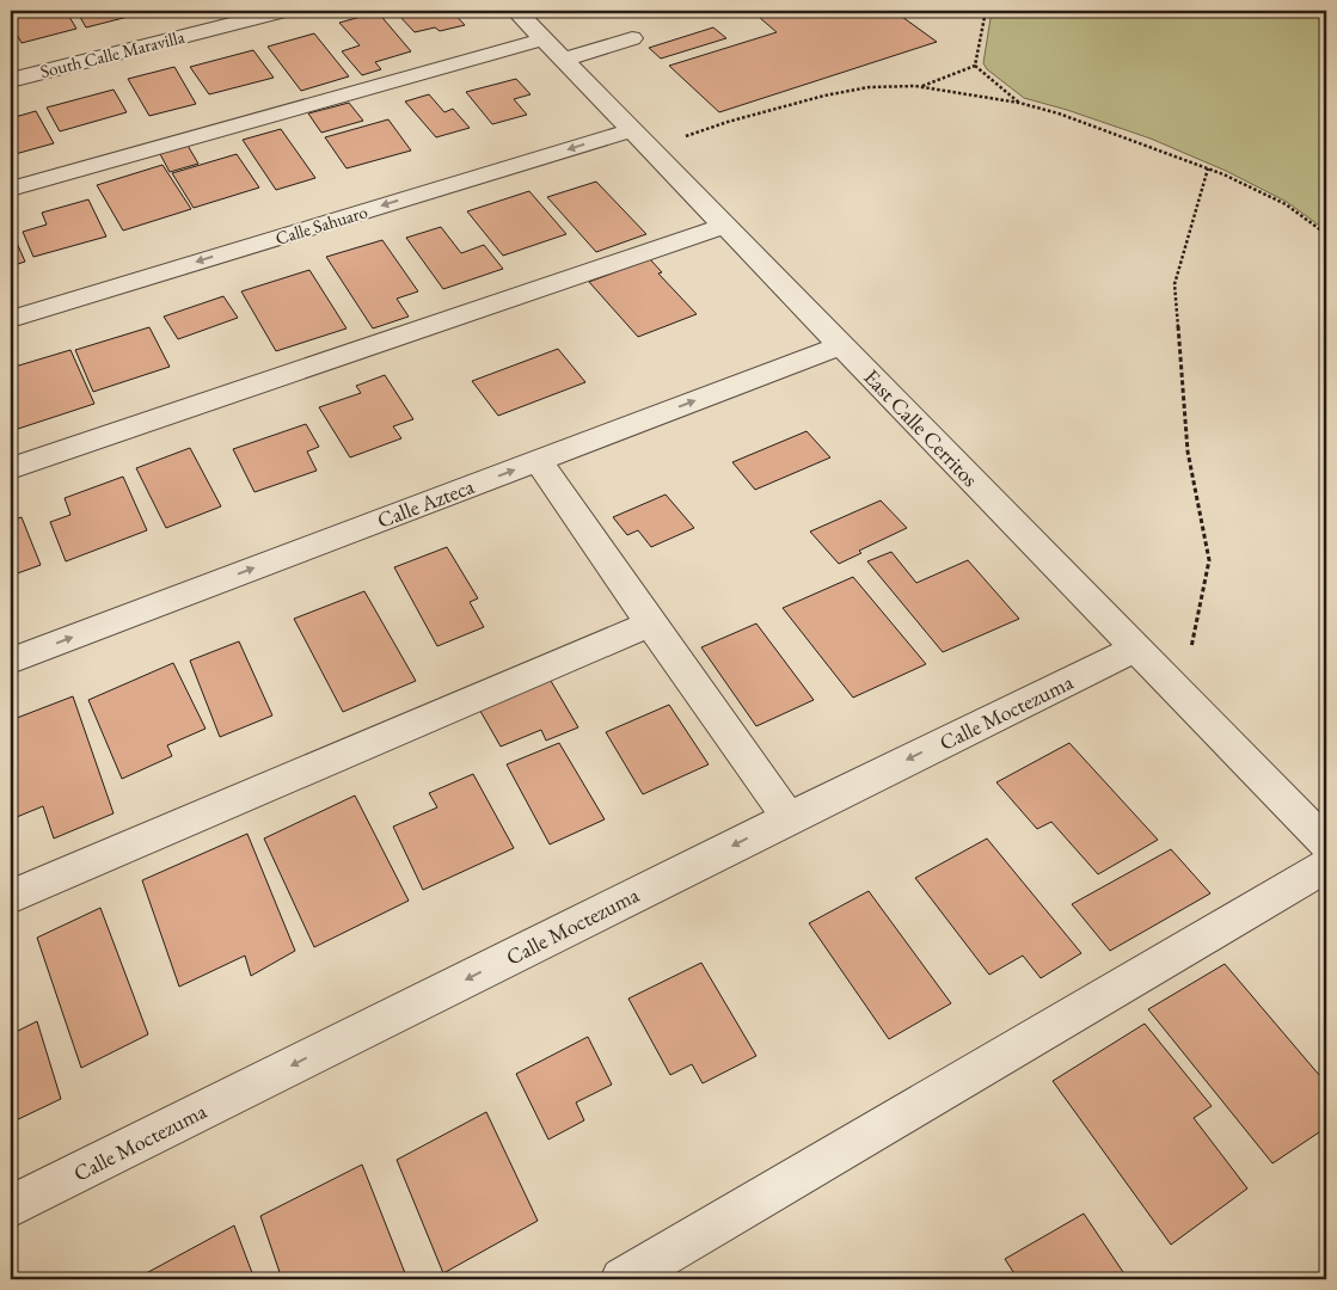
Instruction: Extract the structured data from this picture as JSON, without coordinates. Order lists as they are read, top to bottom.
{
  "streets": {
    "street": [
      "South Calle Maravilla",
      "Calle Sahuaro",
      "East Calle Cerritos",
      "Calle Azteca",
      "Calle Moctezuma"
    ]
  },
  "crossings": [
    ["Calle Sahuaro", "East Calle Cerritos"],
    ["East Calle Cerritos", "Calle Azteca"],
    ["East Calle Cerritos", "Calle Moctezuma"]
  ]
}
